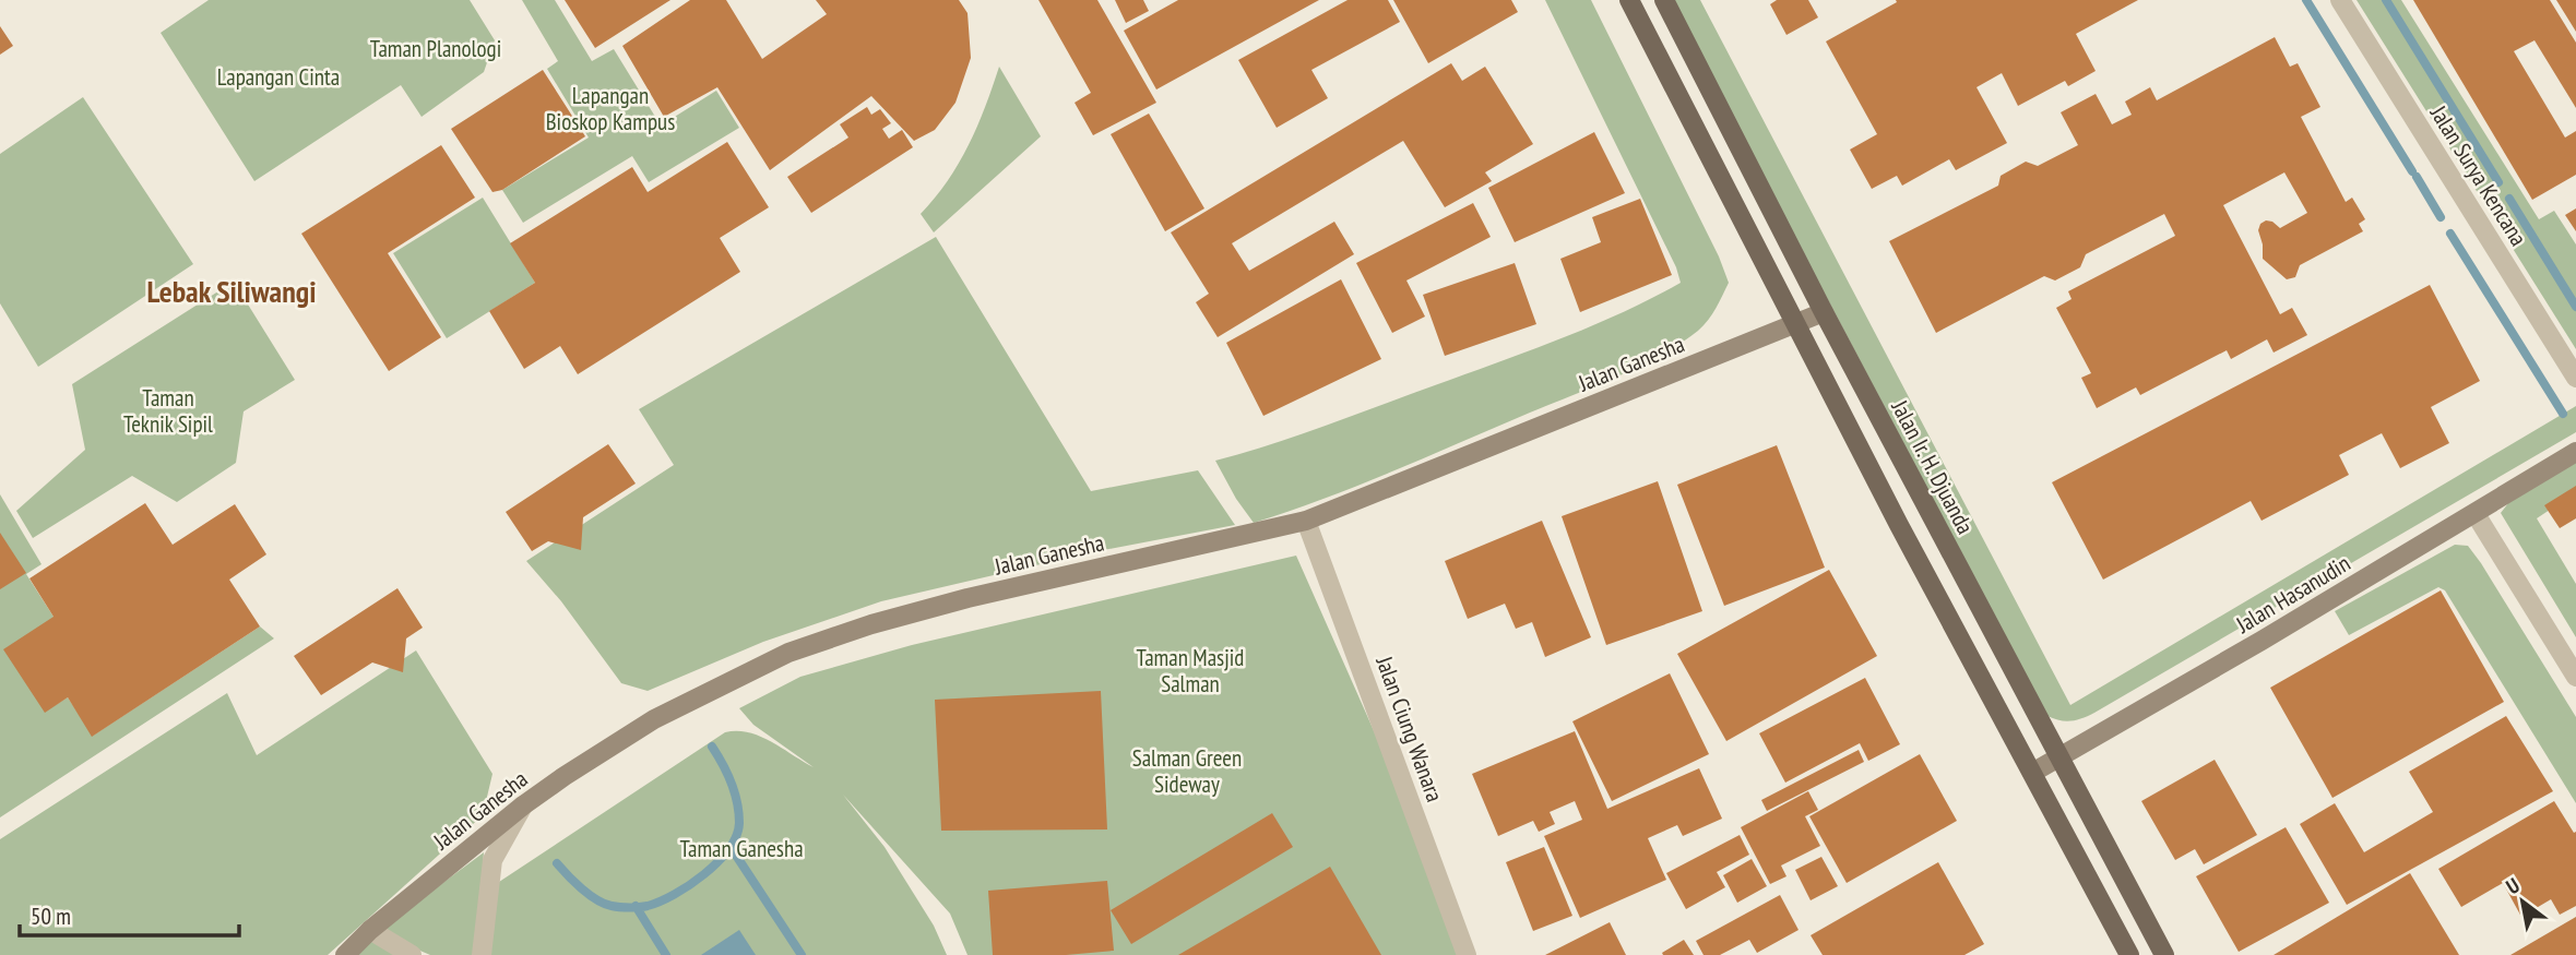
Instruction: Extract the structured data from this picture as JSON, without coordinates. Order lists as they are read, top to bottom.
{
  "streets": {
    "main road": ["Jalan Ir. H. Djuanda"],
    "street": [
      "Jalan Surya Kencana",
      "Jalan Ganesha",
      "Jalan Hasanudin",
      "Jalan Ciung Wanara"
    ]
  },
  "crossings": [
    ["Jalan Ganesha", "Jalan Ir. H. Djuanda"],
    ["Jalan Ganesha", "Jalan Ciung Wanara"],
    ["Jalan Ir. H. Djuanda", "Jalan Hasanudin"]
  ],
  "districts": ["Lebak Siliwangi"],
  "parks": [
    "Taman Planologi",
    "Lapangan Cinta",
    "Lapangan Bioskop Kampus",
    "Taman Teknik Sipil",
    "Taman Masjid Salman",
    "Salman Green Sideway",
    "Taman Ganesha"
  ],
  "scale_bar": "50 m",
  "north": "top left"
}
